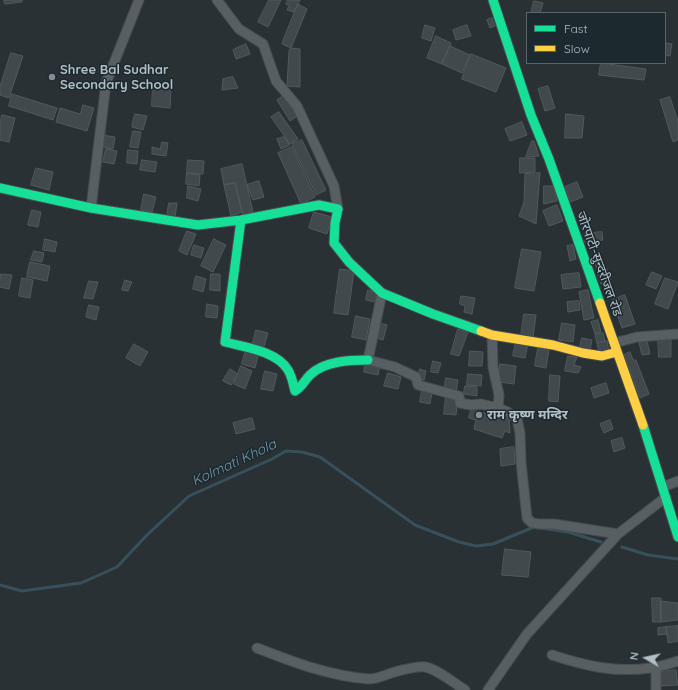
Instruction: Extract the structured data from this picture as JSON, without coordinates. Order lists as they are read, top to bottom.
{
  "streets": {
    "street": ["जोरपाटी-सुन्दरीजल रोड"]
  },
  "water": ["Kolmati Khola"],
  "places": ["Shree Bal Sudhar Secondary School", "राम कृष्ण मन्दिर"],
  "legend": ["Fast", "Slow"],
  "north": "left"
}
